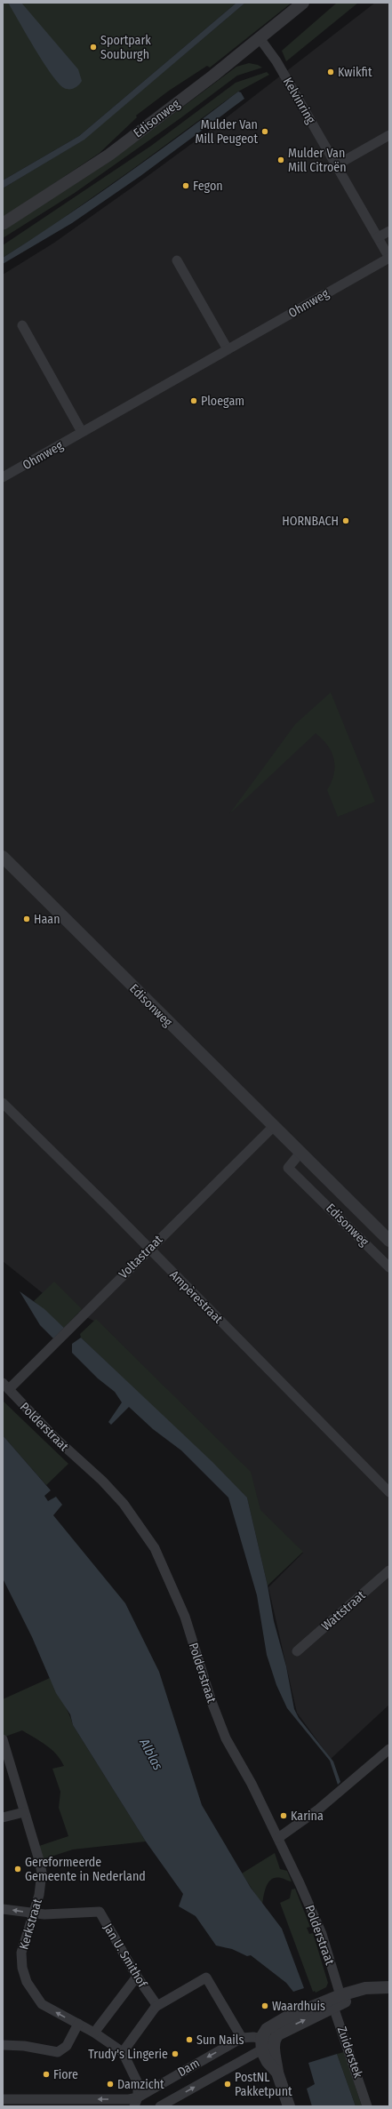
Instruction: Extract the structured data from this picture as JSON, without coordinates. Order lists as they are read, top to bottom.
{
  "streets": {
    "street": [
      "Kelvinring",
      "Edisonweg",
      "Ohmweg",
      "Voltastraat",
      "Ampèrestraat",
      "Polderstraat",
      "Wattstraat",
      "Kerkstraat",
      "Jan U. Smithof",
      "Zuiderstek",
      "Dam"
    ]
  },
  "crossings": [
    ["Kelvinring", "Edisonweg"],
    ["Kelvinring", "Ohmweg"],
    ["Edisonweg", "Voltastraat"],
    ["Voltastraat", "Ampèrestraat"],
    ["Voltastraat", "Polderstraat"],
    ["Polderstraat", "Zuiderstek"],
    ["Kerkstraat", "Jan U. Smithof"],
    ["Kerkstraat", "Dam"]
  ],
  "water": ["Alblas"],
  "places": [
    "Sportpark Souburgh",
    "Kwikfit",
    "Mulder Van Mill Peugeot",
    "Mulder Van Mill Citroën",
    "Fegon",
    "Ploegam",
    "HORNBACH",
    "Haan",
    "Karina",
    "Gereformeerde Gemeente in Nederland",
    "Waardhuis",
    "Sun Nails",
    "Trudy's Lingerie",
    "Fiore",
    "Damzicht",
    "PostNL Pakketpunt"
  ]
}
